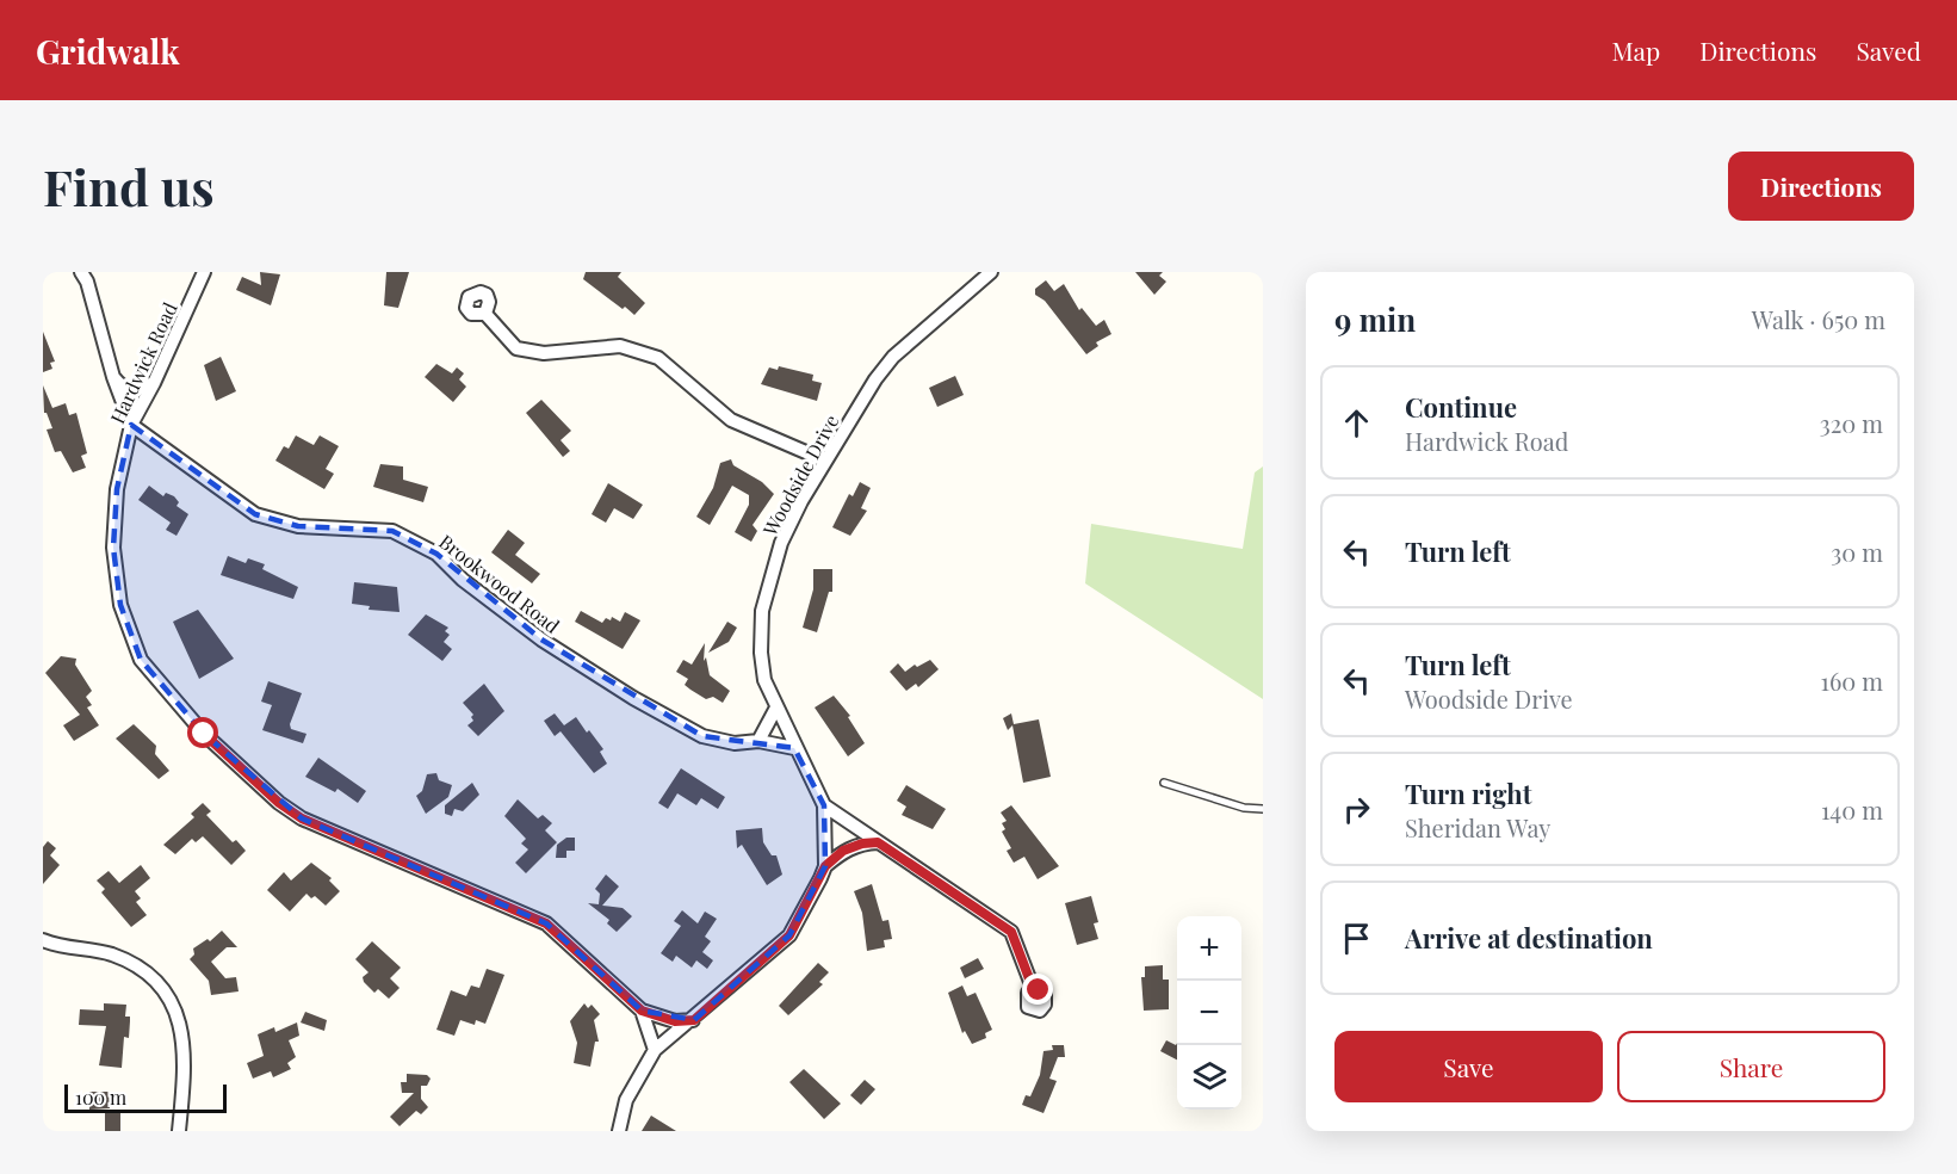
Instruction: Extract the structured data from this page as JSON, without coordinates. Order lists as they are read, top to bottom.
{
  "streets": {
    "street": ["Hardwick Road", "Woodside Drive", "Brookwood Road"]
  },
  "crossings": [
    ["Hardwick Road", "Woodside Drive"],
    ["Hardwick Road", "Brookwood Road"],
    ["Woodside Drive", "Brookwood Road"]
  ],
  "scale_bar": "100 m",
  "page": {
    "header": "Gridwalk",
    "nav": ["Map", "Directions", "Saved"],
    "buttons": [
      "Directions",
      ["Save", "Share"]
    ],
    "title": "Find us",
    "heading": ["9 min", "Walk · 650 m"],
    "list": [
      ["Continue", "Hardwick Road", "320 m"],
      ["Turn left", "30 m"],
      ["Turn left", "Woodside Drive", "160 m"],
      ["Turn right", "Sheridan Way", "140 m"],
      "Arrive at destination"
    ],
    "map_buttons": ["+", "−"],
    "scale": "100 m"
  }
}
